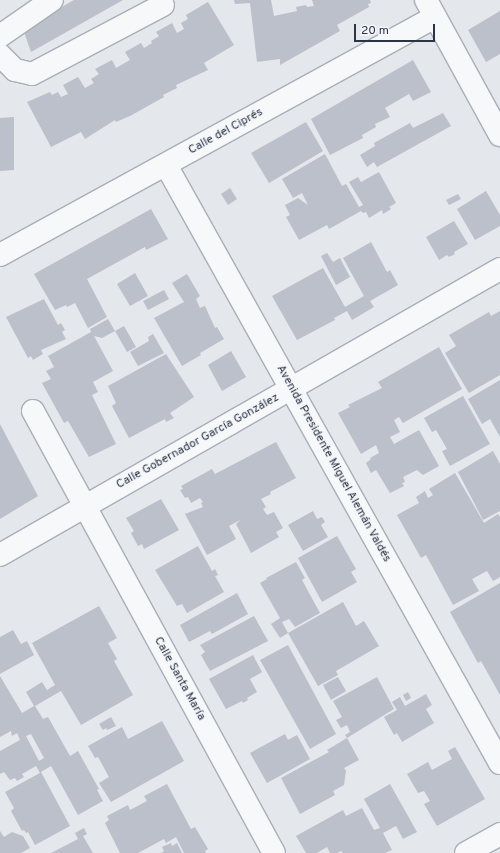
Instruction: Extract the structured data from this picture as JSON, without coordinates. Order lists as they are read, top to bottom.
{
  "streets": {
    "street": [
      "Calle del Ciprés",
      "Calle Gobernador García González",
      "Avenida Presidente Miguel Alemán Valdés",
      "Calle Santa María"
    ]
  },
  "crossings": [
    ["Calle del Ciprés", "Avenida Presidente Miguel Alemán Valdés"],
    ["Calle Gobernador García González", "Avenida Presidente Miguel Alemán Valdés"],
    ["Calle Gobernador García González", "Calle Santa María"]
  ],
  "scale_bar": "20 m"
}
